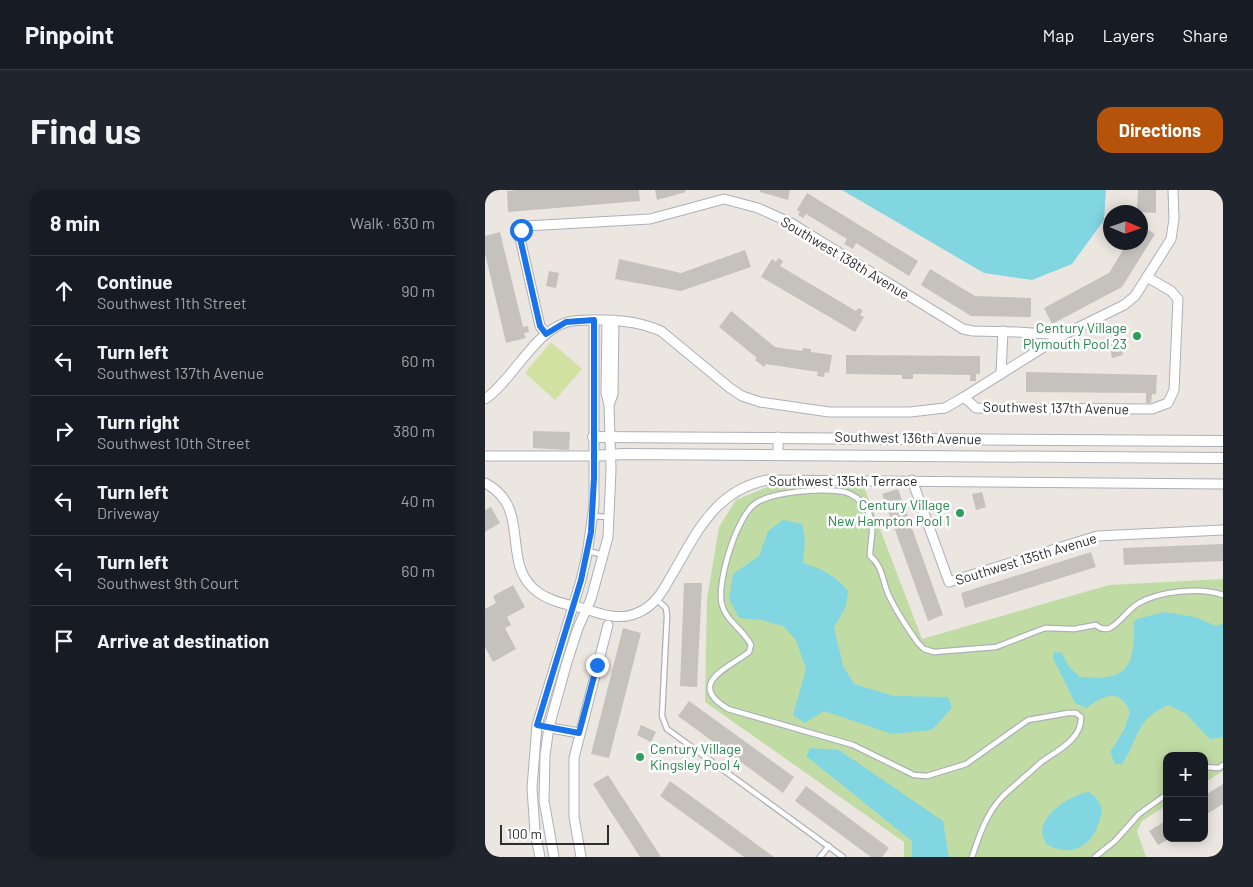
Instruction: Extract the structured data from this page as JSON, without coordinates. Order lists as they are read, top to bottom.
{
  "streets": {
    "street": [
      "Southwest 138th Avenue",
      "Southwest 137th Avenue",
      "Southwest 136th Avenue",
      "Southwest 135th Terrace",
      "Southwest 135th Avenue"
    ]
  },
  "crossings": [
    ["Southwest 138th Avenue", "Southwest 137th Avenue"],
    ["Southwest 135th Terrace", "Southwest 135th Avenue"]
  ],
  "places": ["Century Village Plymouth Pool 23", "Century Village New Hampton Pool 1", "Century Village Kingsley Pool 4"],
  "scale_bar": "100 m",
  "north": "right",
  "page": {
    "header": "Pinpoint",
    "nav": ["Map", "Layers", "Share"],
    "buttons": "Directions",
    "title": "Find us",
    "heading": ["8 min", "Walk · 630 m"],
    "list": [
      ["Continue", "Southwest 11th Street", "90 m"],
      ["Turn left", "Southwest 137th Avenue", "60 m"],
      ["Turn right", "Southwest 10th Street", "380 m"],
      ["Turn left", "Driveway", "40 m"],
      ["Turn left", "Southwest 9th Court", "60 m"],
      "Arrive at destination"
    ],
    "map_buttons": ["+", "−"],
    "scale": "100 m"
  }
}
